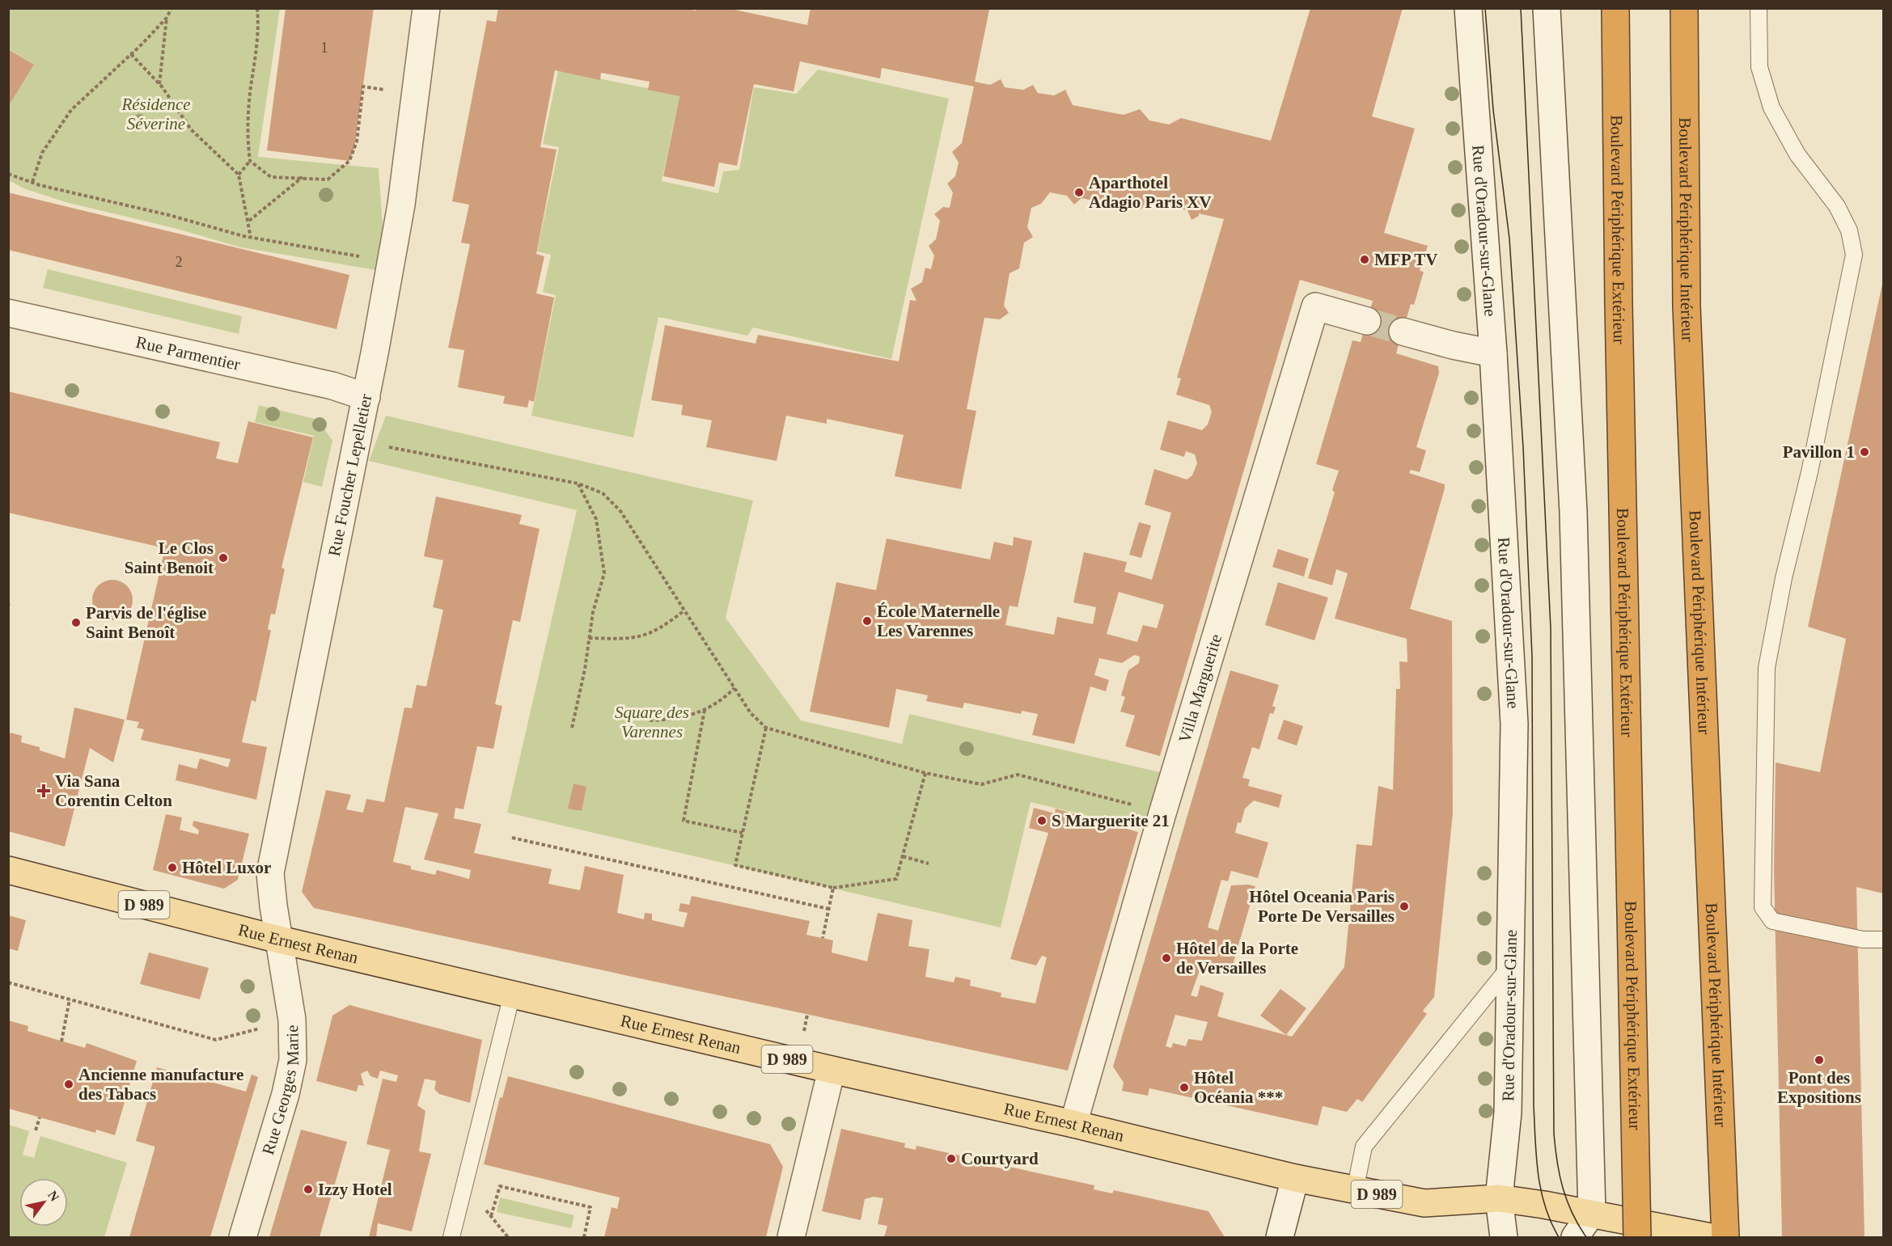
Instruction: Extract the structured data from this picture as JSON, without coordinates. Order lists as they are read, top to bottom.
{
  "streets": {
    "highway": ["Boulevard Périphérique Extérieur", "Boulevard Périphérique Intérieur"],
    "main road": ["D 989", "Rue Ernest Renan"],
    "street": [
      "Rue d'Oradour-sur-Glane",
      "Rue Parmentier",
      "Rue Foucher Lepelletier",
      "Villa Marguerite",
      "Rue Georges Marie"
    ]
  },
  "crossings": [
    ["Rue d'Oradour-sur-Glane", "Rue Ernest Renan"],
    ["Rue Parmentier", "Rue Foucher Lepelletier"],
    ["Rue Foucher Lepelletier", "Rue Ernest Renan"],
    ["Rue Foucher Lepelletier", "Rue Georges Marie"],
    ["Villa Marguerite", "Rue Ernest Renan"],
    ["Rue Ernest Renan", "Rue Georges Marie"]
  ],
  "parks": ["Résidence Séverine", "Square des Varennes"],
  "places": {
    "other": [
      "Aparthotel Adagio Paris XV",
      "MFP TV",
      "Pavillon 1",
      "Le Clos Saint Benoit",
      "École Maternelle Les Varennes",
      "Parvis de l'église Saint Benoît",
      "S Marguerite 21",
      "Hôtel Luxor",
      "Hôtel Oceania Paris Porte De Versailles",
      "Hôtel de la Porte de Versailles",
      "Pont des Expositions",
      "Ancienne manufacture des Tabacs",
      "Hôtel Océania ***",
      "Courtyard",
      "Izzy Hotel"
    ],
    "health": ["Via Sana Corentin Celton"]
  },
  "house_numbers": ["1", "2"],
  "north": "top right"
}
